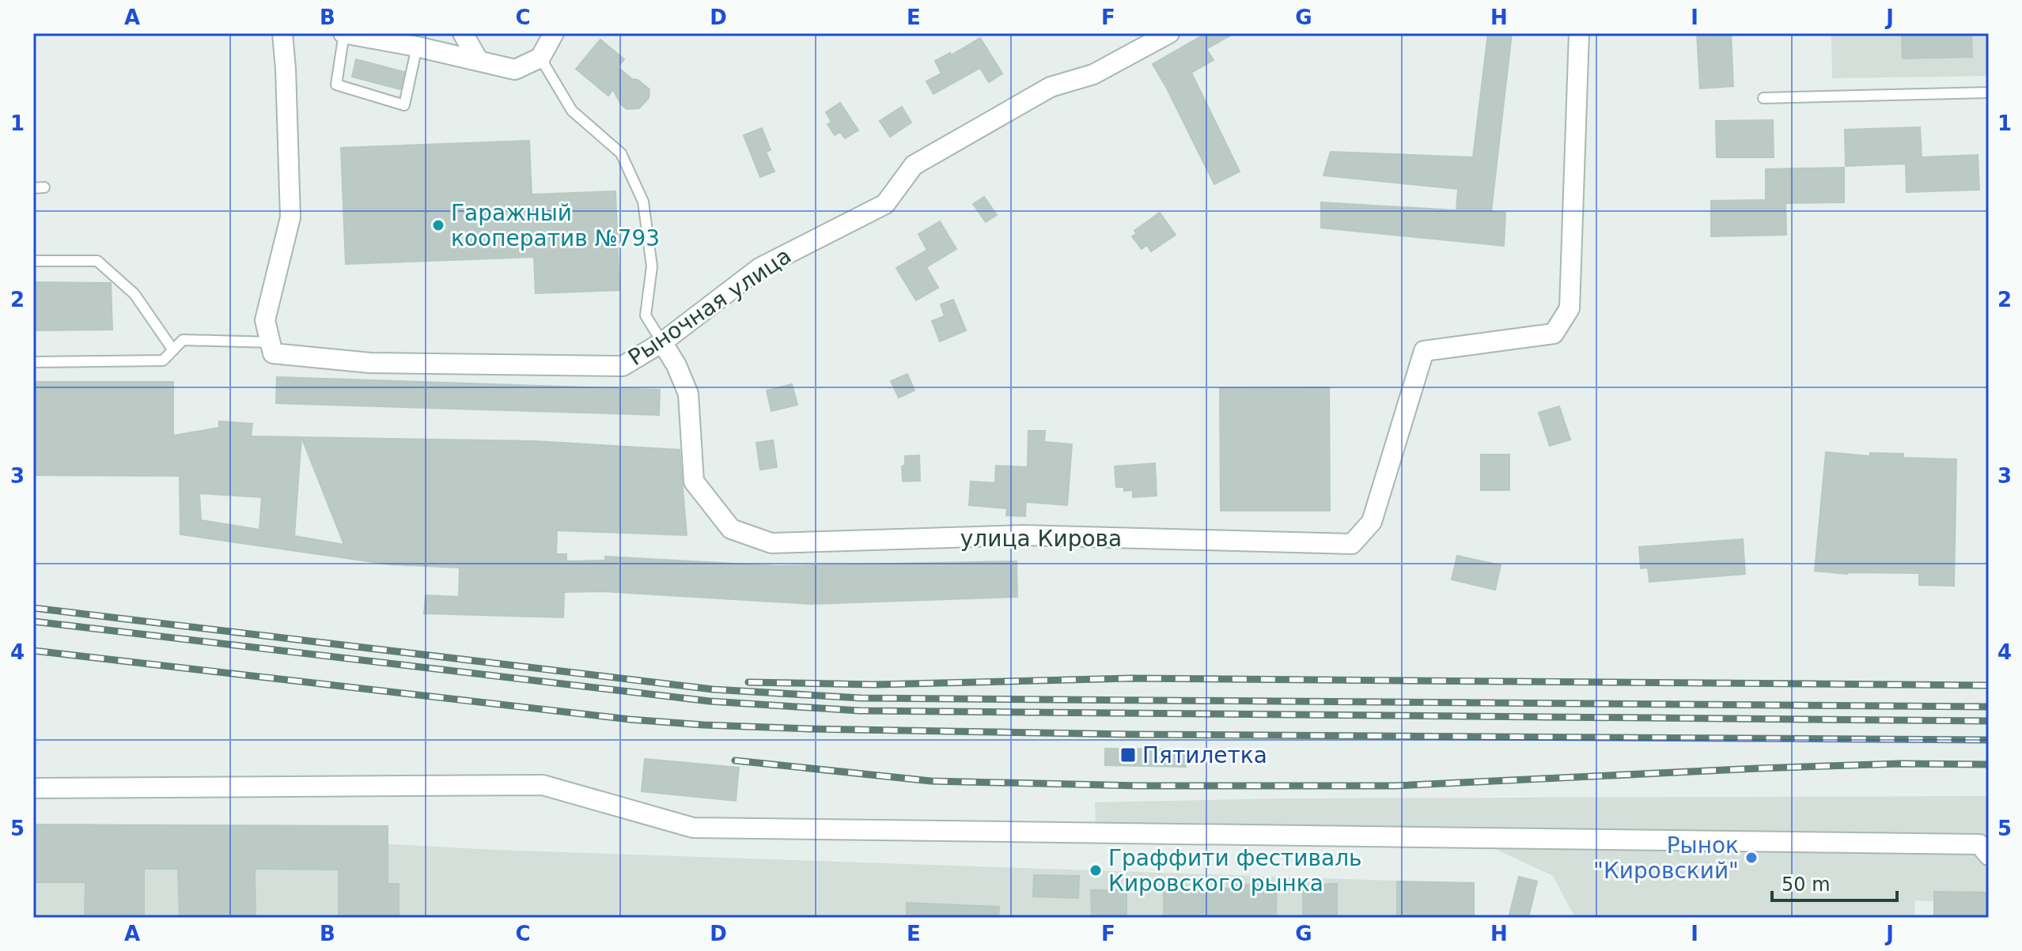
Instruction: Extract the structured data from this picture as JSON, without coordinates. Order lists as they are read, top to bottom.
{
  "streets": {
    "street": ["Рыночная улица", "улица Кирова"]
  },
  "crossings": [
    ["Рыночная улица", "улица Кирова"]
  ],
  "places": {
    "other": ["Гаражный кооператив №793", "Рынок \"Кировский\"", "Граффити фестиваль Кировского рынка"],
    "transit": ["Пятилетка"]
  },
  "scale_bar": "50 m",
  "grid": {
    "columns": [
      "A",
      "B",
      "C",
      "D",
      "E",
      "F",
      "G",
      "H",
      "I",
      "J"
    ],
    "rows": [
      "1",
      "2",
      "3",
      "4",
      "5"
    ]
  }
}
